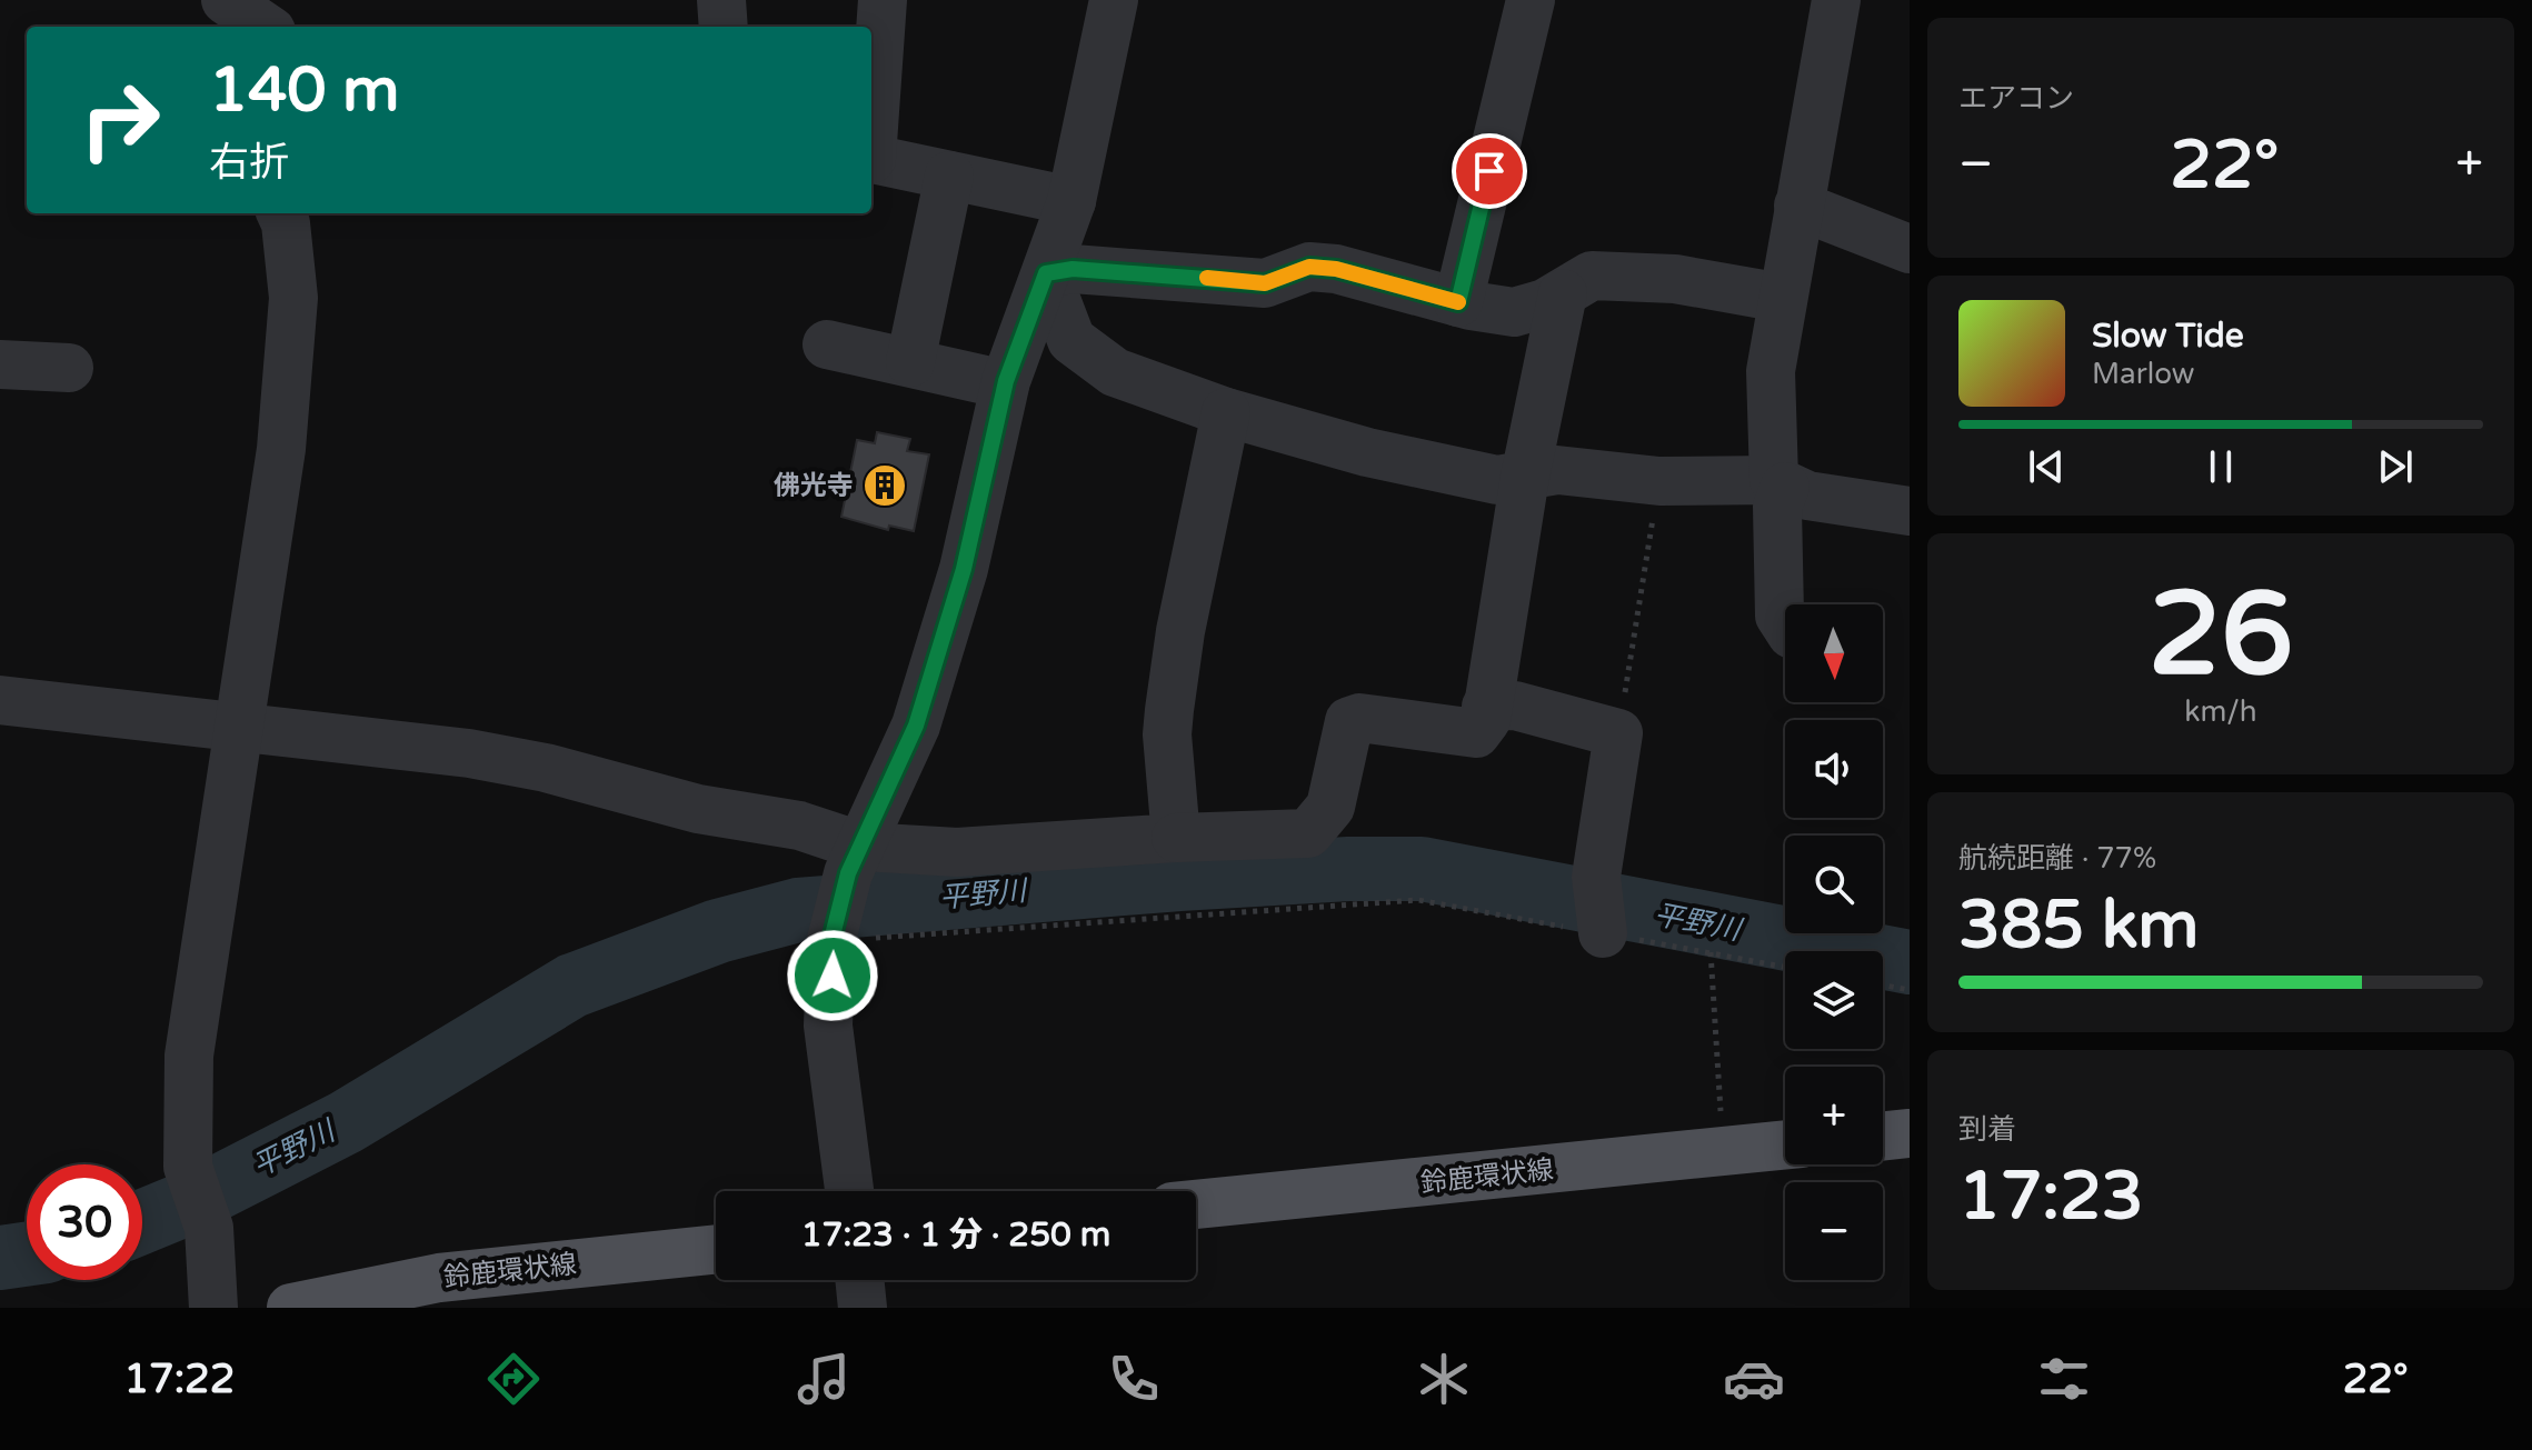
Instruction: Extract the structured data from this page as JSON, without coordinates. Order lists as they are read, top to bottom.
{
  "streets": {
    "main road": ["鈴鹿環状線"]
  },
  "water": ["平野川"],
  "places": {
    "building": ["佛光寺"]
  },
  "north": "bottom",
  "page": {
    "tile": [
      "エアコン",
      ["26", "km/h"],
      ["航続距離 · 77%", "385 km"],
      ["到着", "17:23"]
    ],
    "turn": ["140 m", "右折"],
    "heat": ["−", "22°", "+"],
    "song": ["Slow Tide", "Marlow"],
    "map_buttons": ["+", "−"],
    "limit": "30",
    "trip": "17:23 · 1 分 · 250 m",
    "tabs": ["17:22", "22°"]
  }
}
